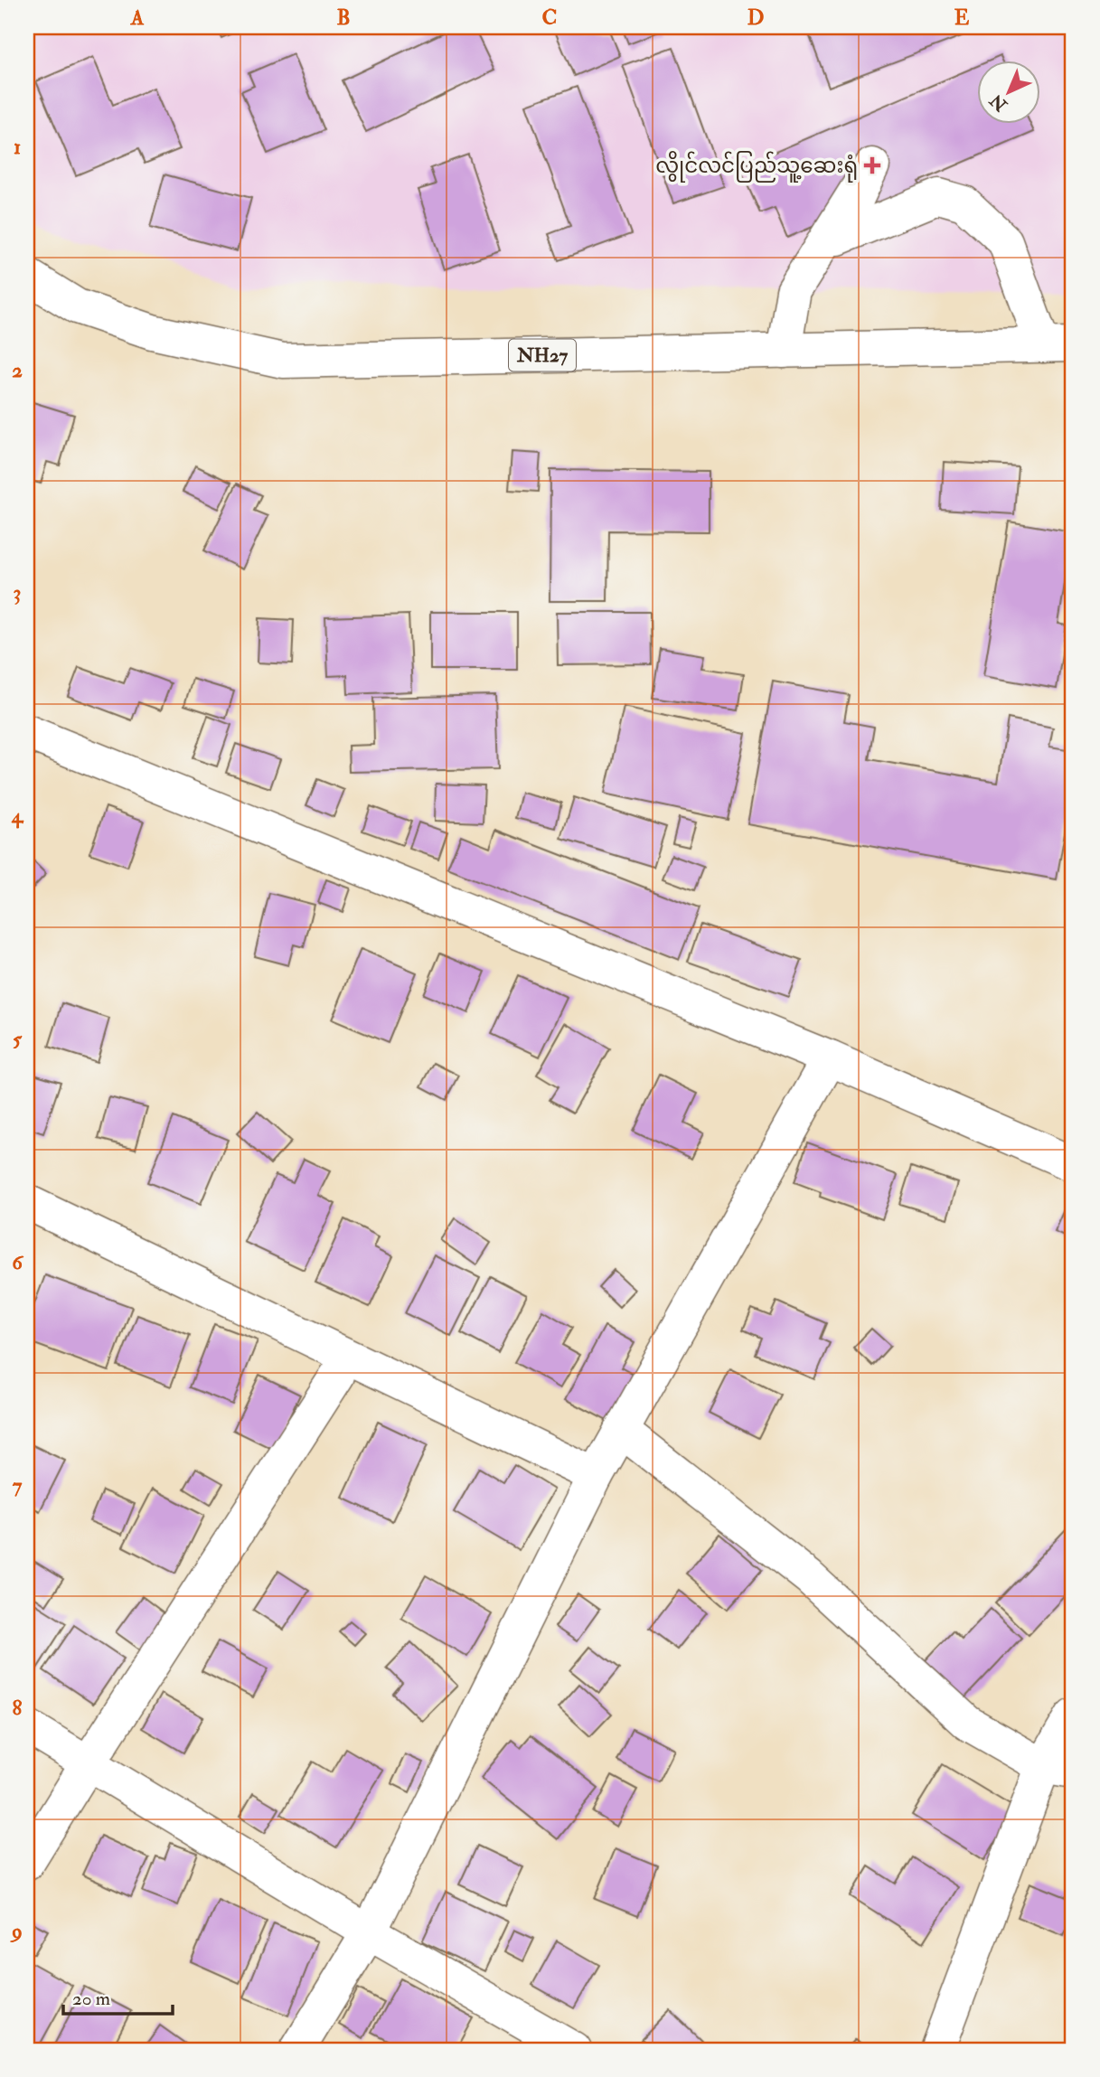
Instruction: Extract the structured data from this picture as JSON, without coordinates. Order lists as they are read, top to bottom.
{
  "streets": {
    "main road": ["NH27"]
  },
  "places": {
    "health": ["လွိုင်လင်ပြည်သူ့ဆေးရုံ"]
  },
  "scale_bar": "20 m",
  "north": "bottom left",
  "grid": {
    "columns": [
      "A",
      "B",
      "C",
      "D",
      "E"
    ],
    "rows": [
      "1",
      "2",
      "3",
      "4",
      "5",
      "6",
      "7",
      "8",
      "9"
    ]
  }
}
